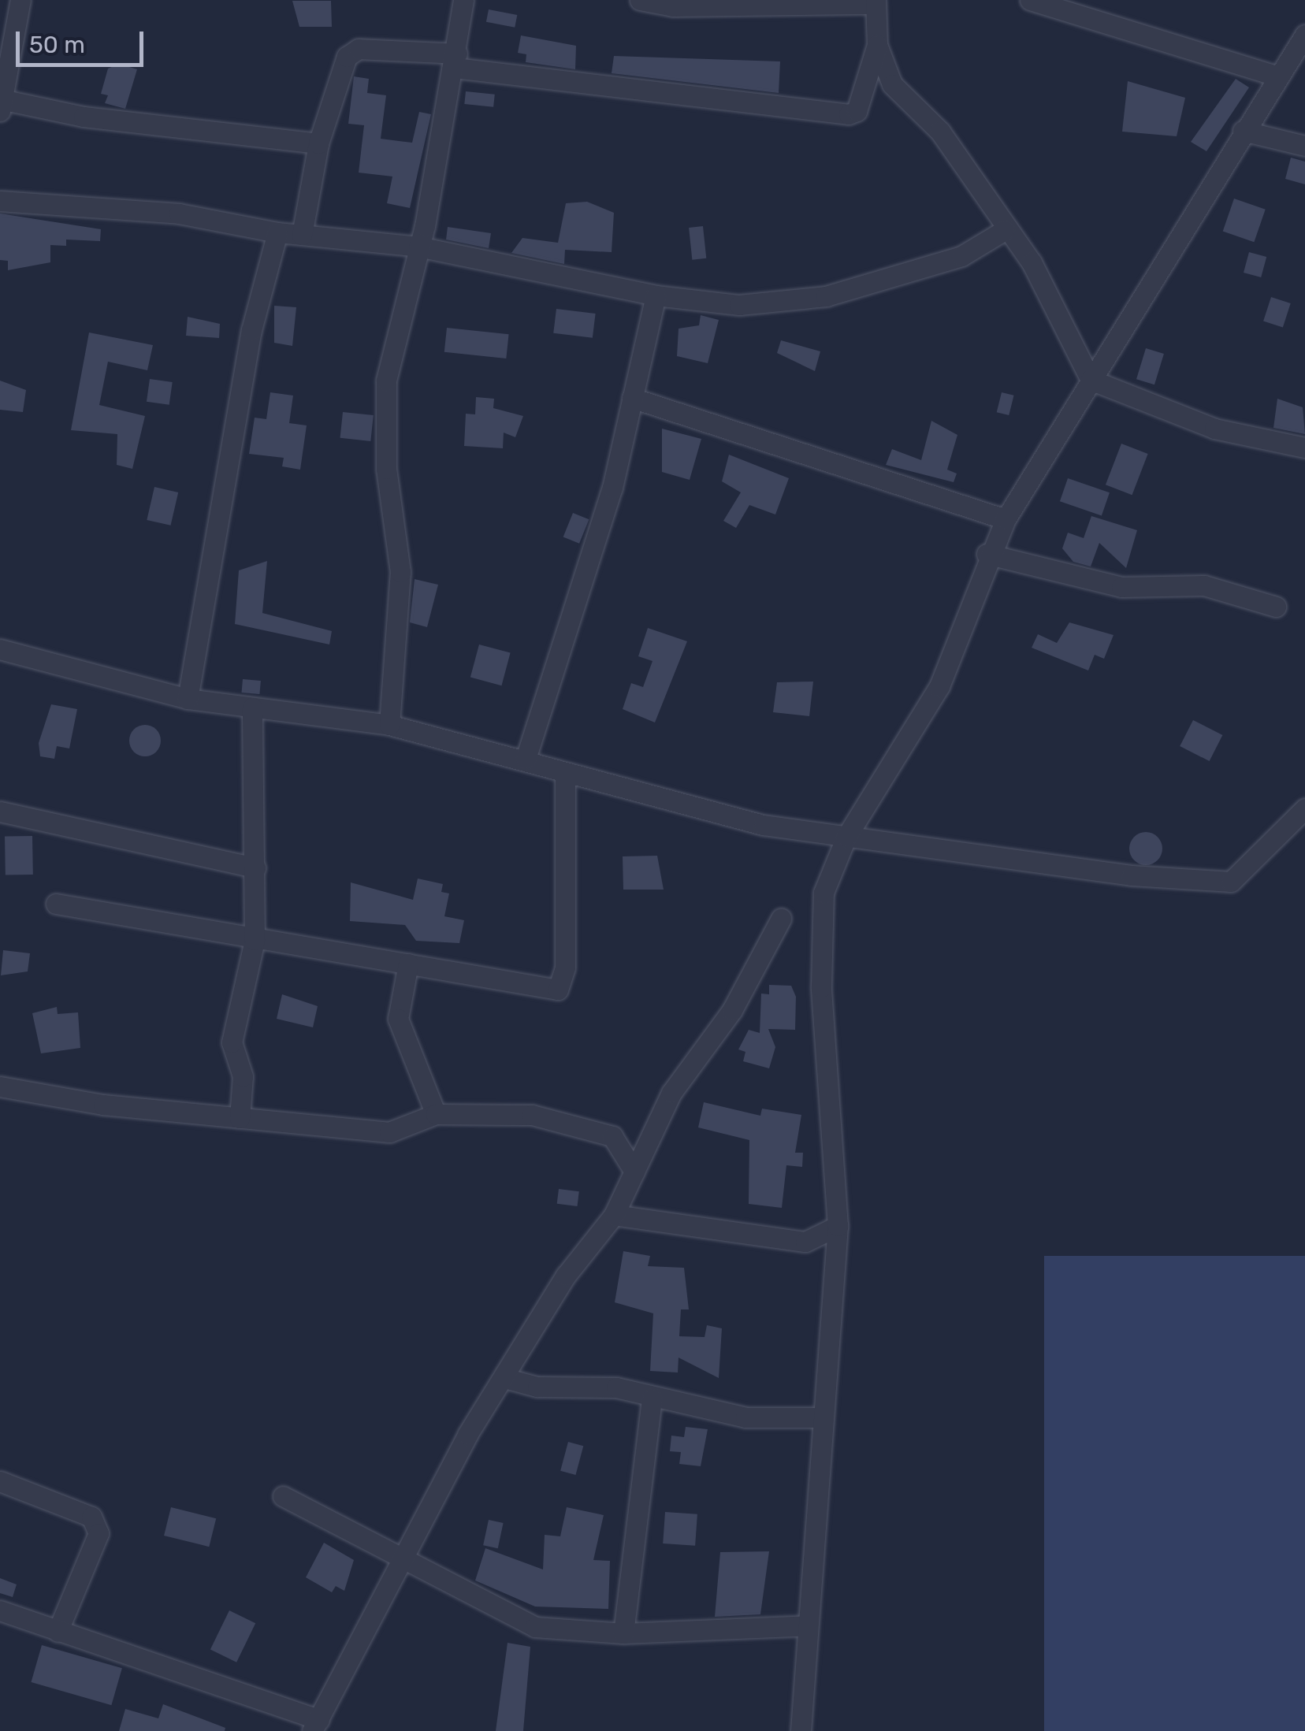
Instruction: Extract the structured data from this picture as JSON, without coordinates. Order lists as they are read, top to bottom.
{
  "scale_bar": "50 m"
}
